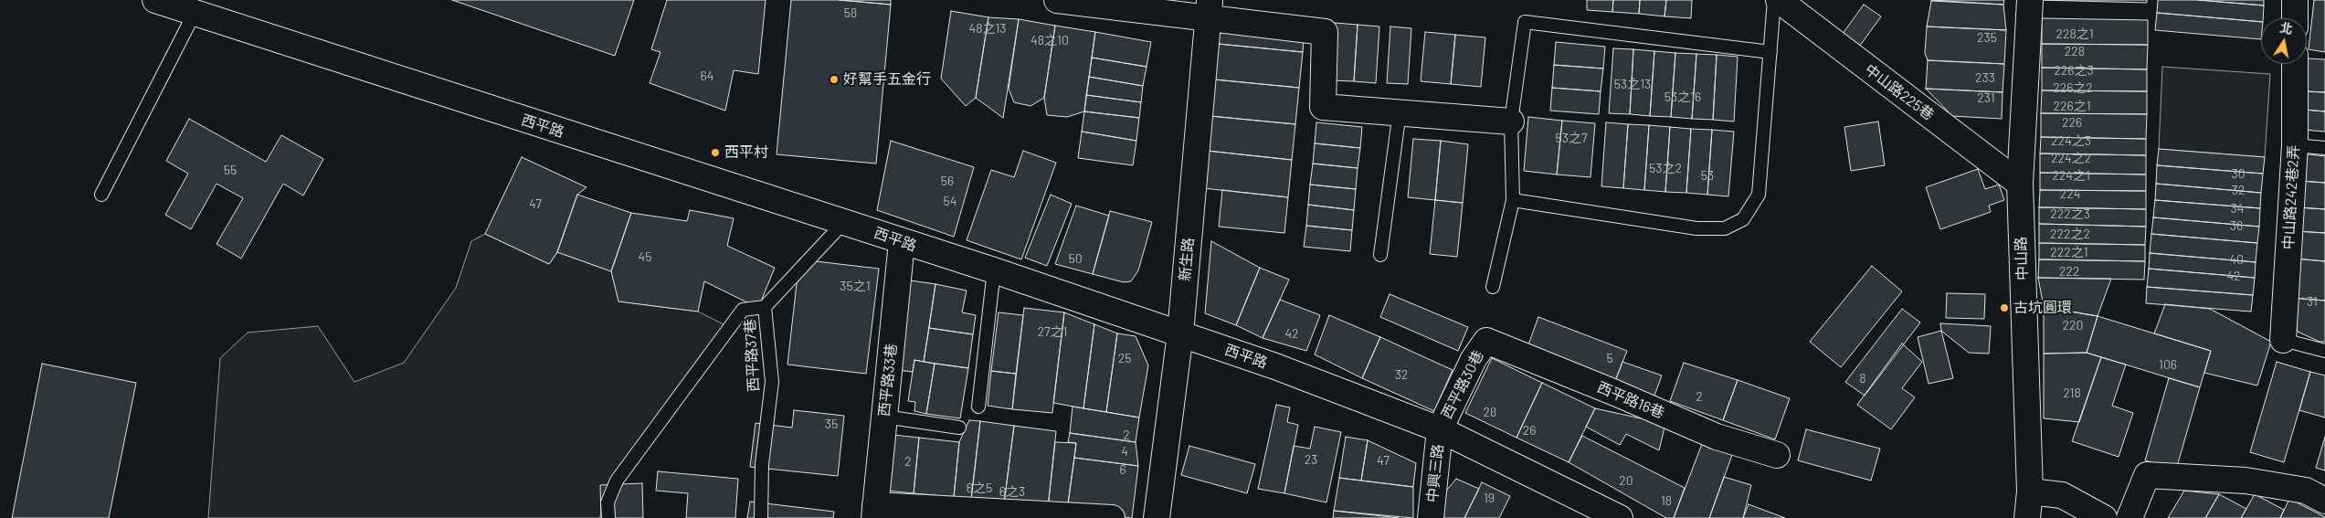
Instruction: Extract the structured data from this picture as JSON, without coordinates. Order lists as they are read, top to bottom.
{
  "streets": {
    "street": [
      "中山路225巷",
      "西平路",
      "中山路242巷2弄",
      "中山路",
      "新生路",
      "西平路33巷",
      "西平路30巷",
      "西平路16巷",
      "中興三路"
    ],
    "lane": ["西平路37巷"]
  },
  "crossings": [
    ["中山路225巷", "中山路"],
    ["西平路", "新生路"],
    ["西平路", "西平路37巷"],
    ["西平路", "西平路33巷"],
    ["西平路", "西平路30巷"],
    ["西平路", "中興三路"],
    ["西平路30巷", "西平路16巷"],
    ["西平路30巷", "中興三路"]
  ],
  "places": ["好幫手五金行", "西平村", "古坑圓環"],
  "house_numbers": [
    "58",
    "48之13",
    "228之1",
    "235",
    "48之10",
    "228",
    "226之3",
    "64",
    "233",
    "53之13",
    "226之2",
    "53之16",
    "231",
    "226之1",
    "226",
    "53之7",
    "224之3",
    "224之2",
    "53之2",
    "55",
    "30",
    "53",
    "224之1",
    "56",
    "32",
    "224",
    "54",
    "47",
    "34",
    "222之3",
    "36",
    "222之2",
    "222之1",
    "45",
    "50",
    "40",
    "222",
    "42",
    "35之1",
    "31",
    "220",
    "27之1",
    "42",
    "25",
    "5",
    "106",
    "32",
    "8",
    "218",
    "2",
    "28",
    "35",
    "26",
    "2",
    "4",
    "23",
    "47",
    "2",
    "6",
    "20",
    "6之5",
    "6之3",
    "19",
    "18"
  ],
  "north": "top"
}
